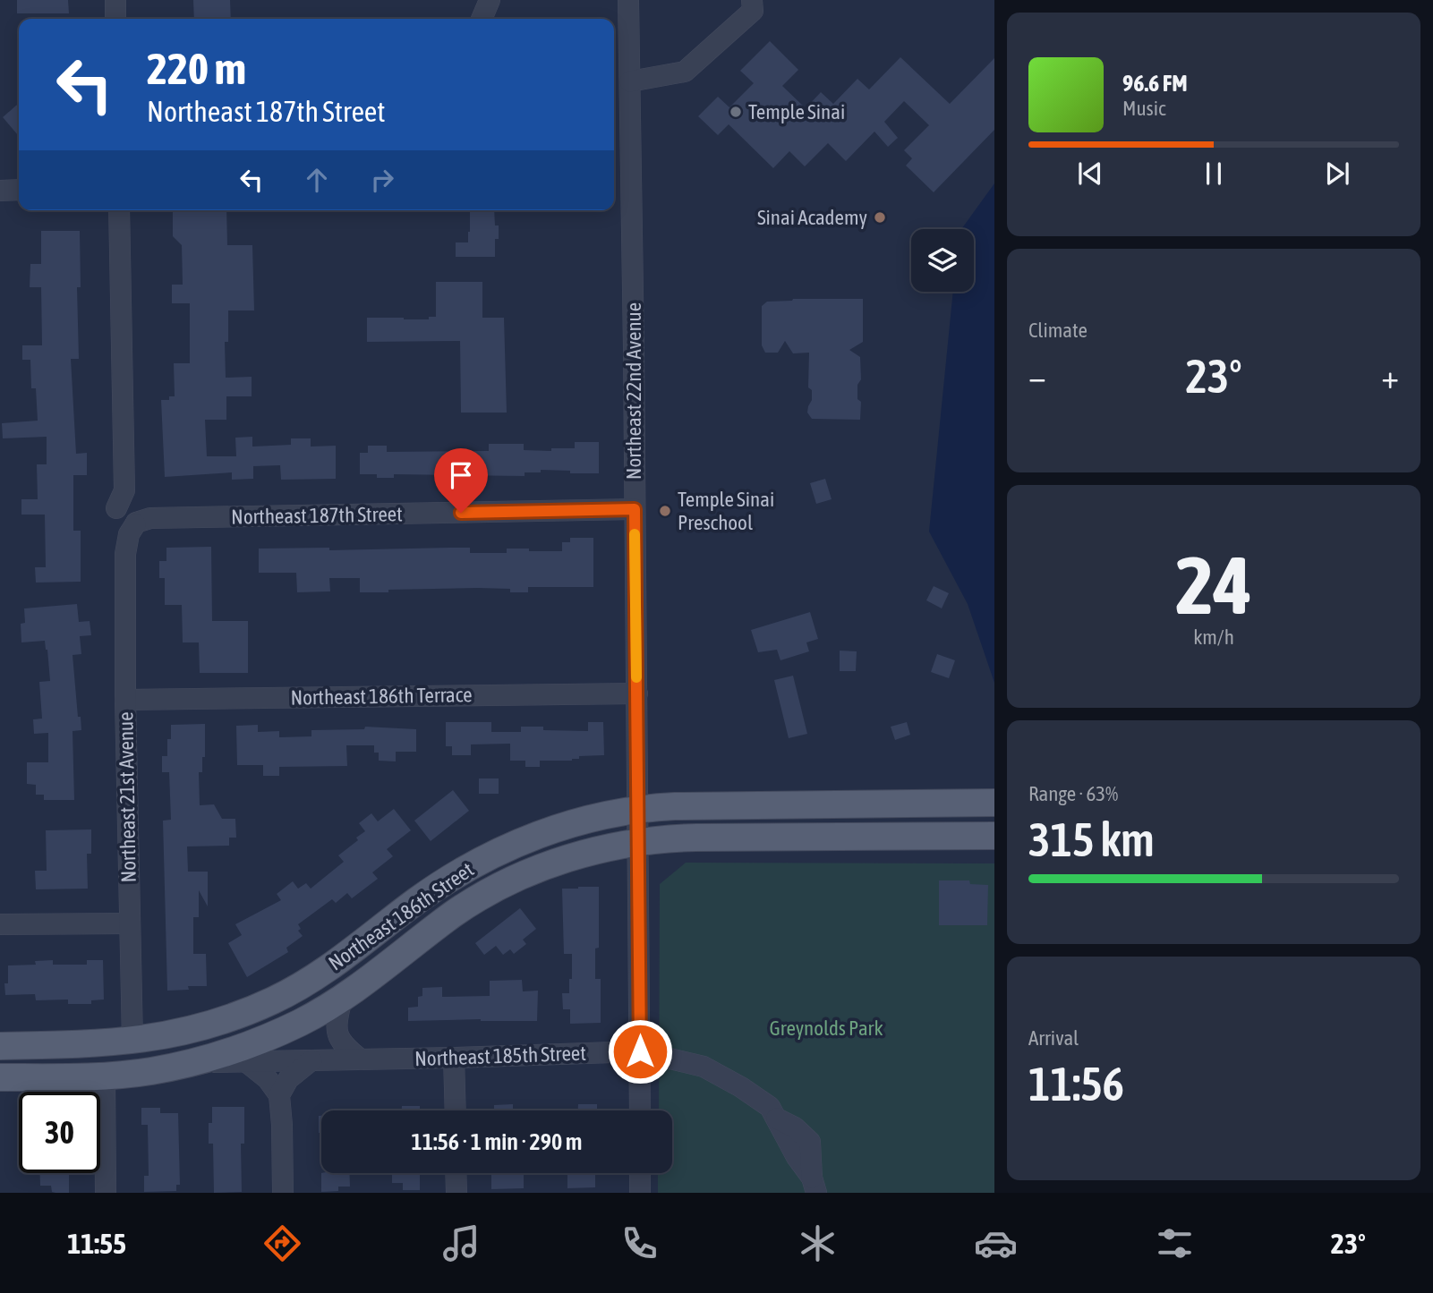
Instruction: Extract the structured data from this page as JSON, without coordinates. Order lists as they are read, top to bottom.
{
  "streets": {
    "main road": ["Northeast 186th Street"],
    "street": [
      "Northeast 22nd Avenue",
      "Northeast 187th Street",
      "Northeast 186th Terrace",
      "Northeast 21st Avenue",
      "Northeast 185th Street"
    ]
  },
  "crossings": [
    ["Northeast 22nd Avenue", "Northeast 187th Street"],
    ["Northeast 22nd Avenue", "Northeast 186th Terrace"],
    ["Northeast 22nd Avenue", "Northeast 186th Street"],
    ["Northeast 22nd Avenue", "Northeast 185th Street"],
    ["Northeast 187th Street", "Northeast 21st Avenue"],
    ["Northeast 186th Terrace", "Northeast 21st Avenue"],
    ["Northeast 21st Avenue", "Northeast 186th Street"],
    ["Northeast 186th Street", "Northeast 185th Street"]
  ],
  "parks": ["Greynolds Park"],
  "places": ["Temple Sinai", "Sinai Academy", "Temple Sinai Preschool"],
  "page": {
    "turn": ["220 m", "Northeast 187th Street"],
    "song": ["96.6 FM", "Music"],
    "tile": [
      "Climate",
      ["24", "km/h"],
      ["Range · 63%", "315 km"],
      ["Arrival", "11:56"]
    ],
    "heat": ["−", "23°", "+"],
    "limit": "30",
    "trip": "11:56 · 1 min · 290 m",
    "tabs": ["11:55", "23°"]
  }
}
